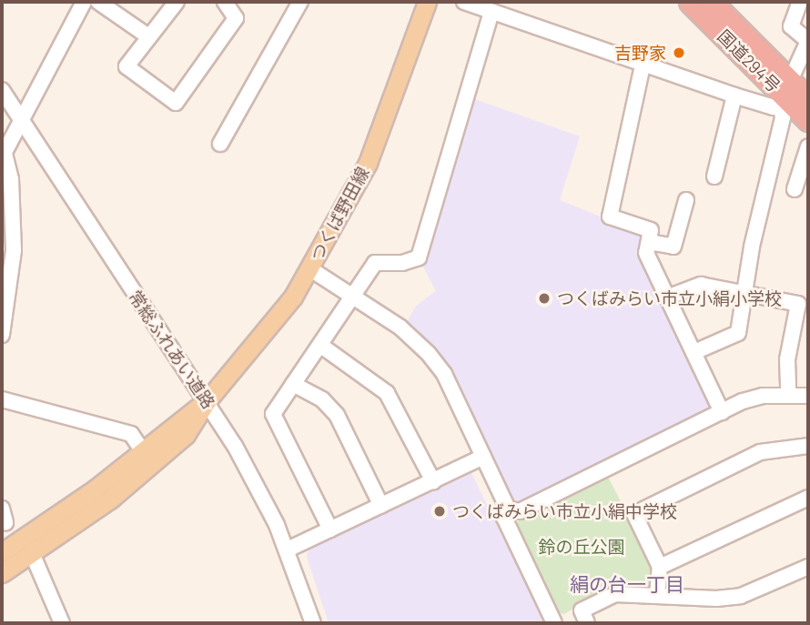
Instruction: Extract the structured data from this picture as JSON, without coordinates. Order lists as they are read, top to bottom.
{
  "streets": {
    "highway": ["国道294号"],
    "main road": ["つくば野田線"],
    "street": ["常総ふれあい道路"]
  },
  "crossings": [
    ["つくば野田線", "常総ふれあい道路"]
  ],
  "districts": ["絹の台一丁目"],
  "parks": ["鈴の丘公園"],
  "places": ["吉野家", "つくばみらい市立小絹小学校", "つくばみらい市立小絹中学校"]
}
